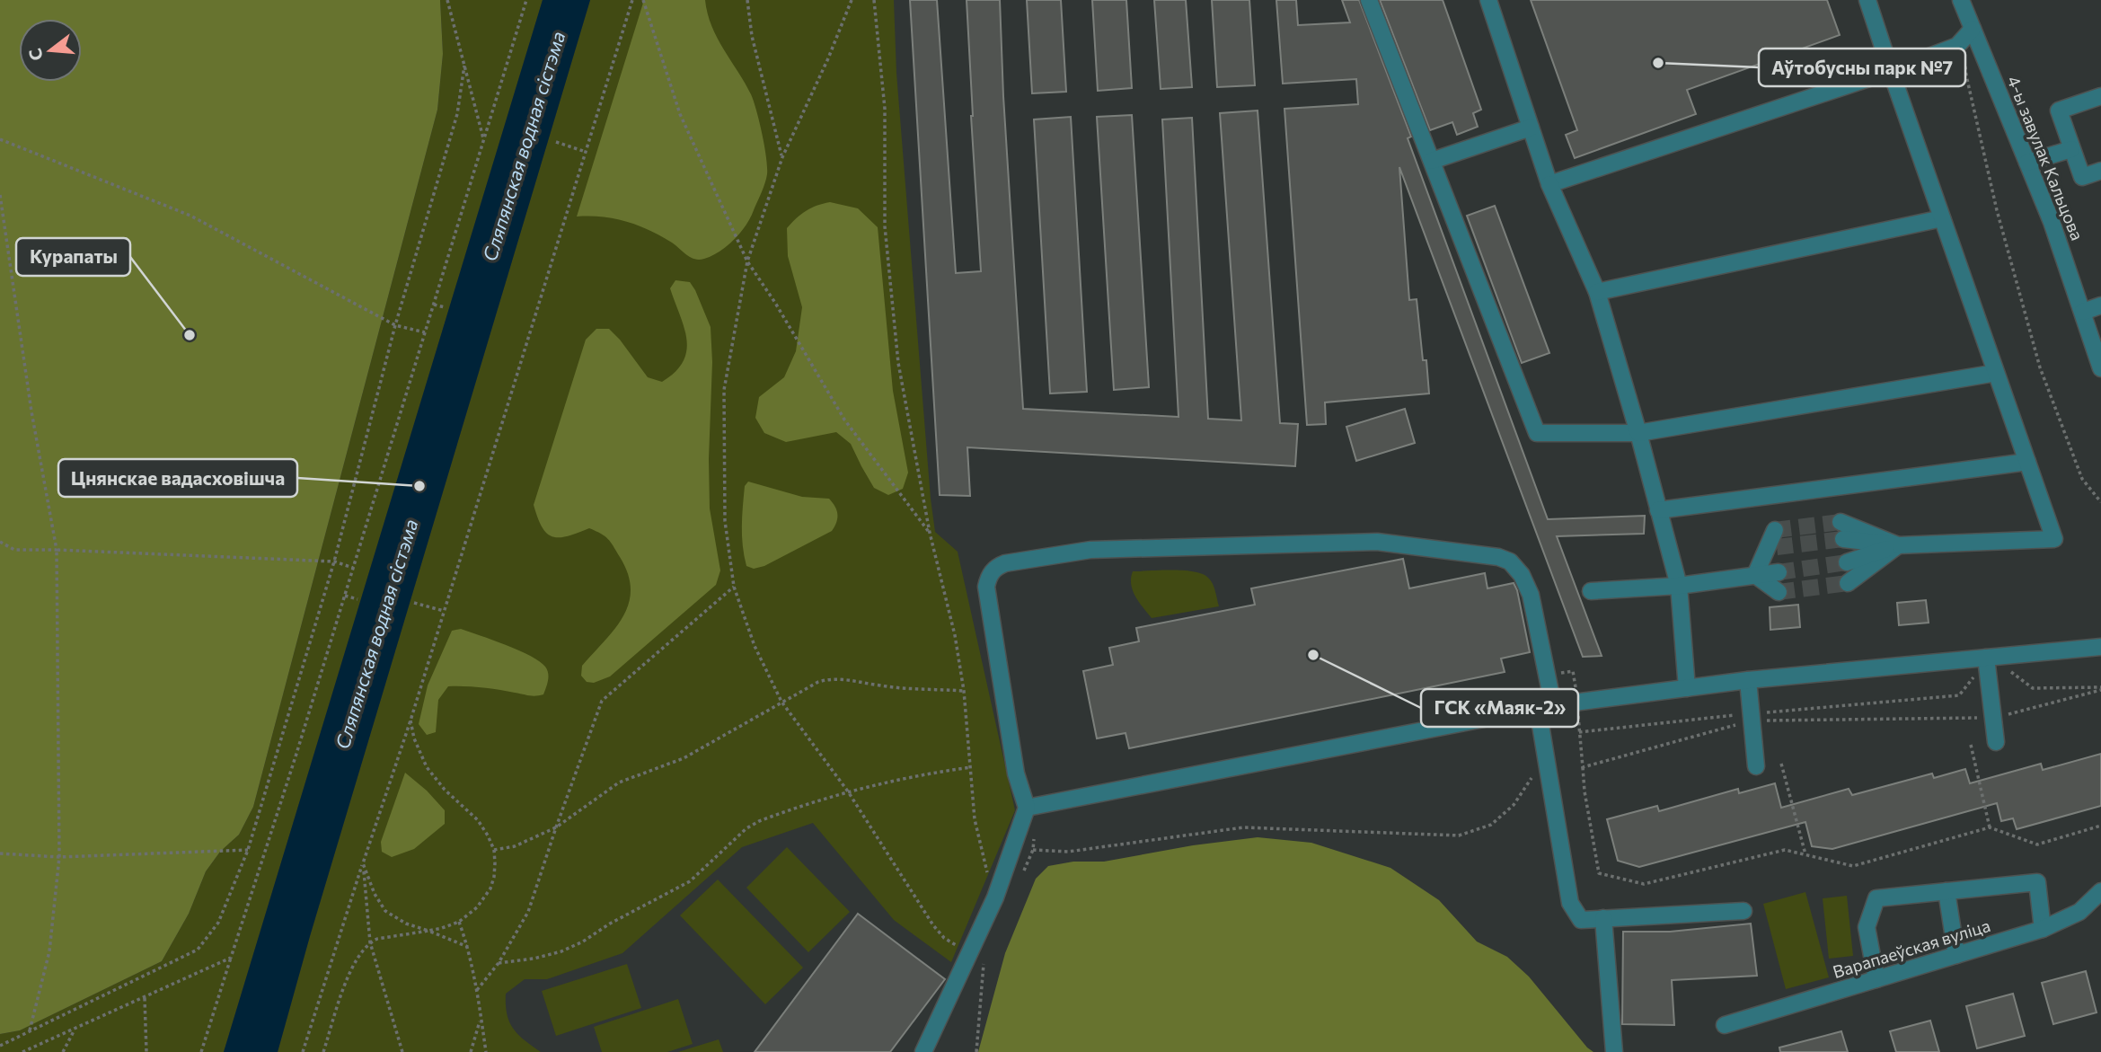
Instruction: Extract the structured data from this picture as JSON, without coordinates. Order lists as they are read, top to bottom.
{
  "streets": {
    "street": ["4-ы завулак Кальцова", "Варапаеўская вуліца"]
  },
  "water": ["Сляпянская водная сістэма"],
  "places": [
    "Аўтобусны парк №7",
    "Курапаты",
    "Цнянскае вадасховішча",
    "ГСК «Маяк-2»"
  ],
  "north": "left"
}
